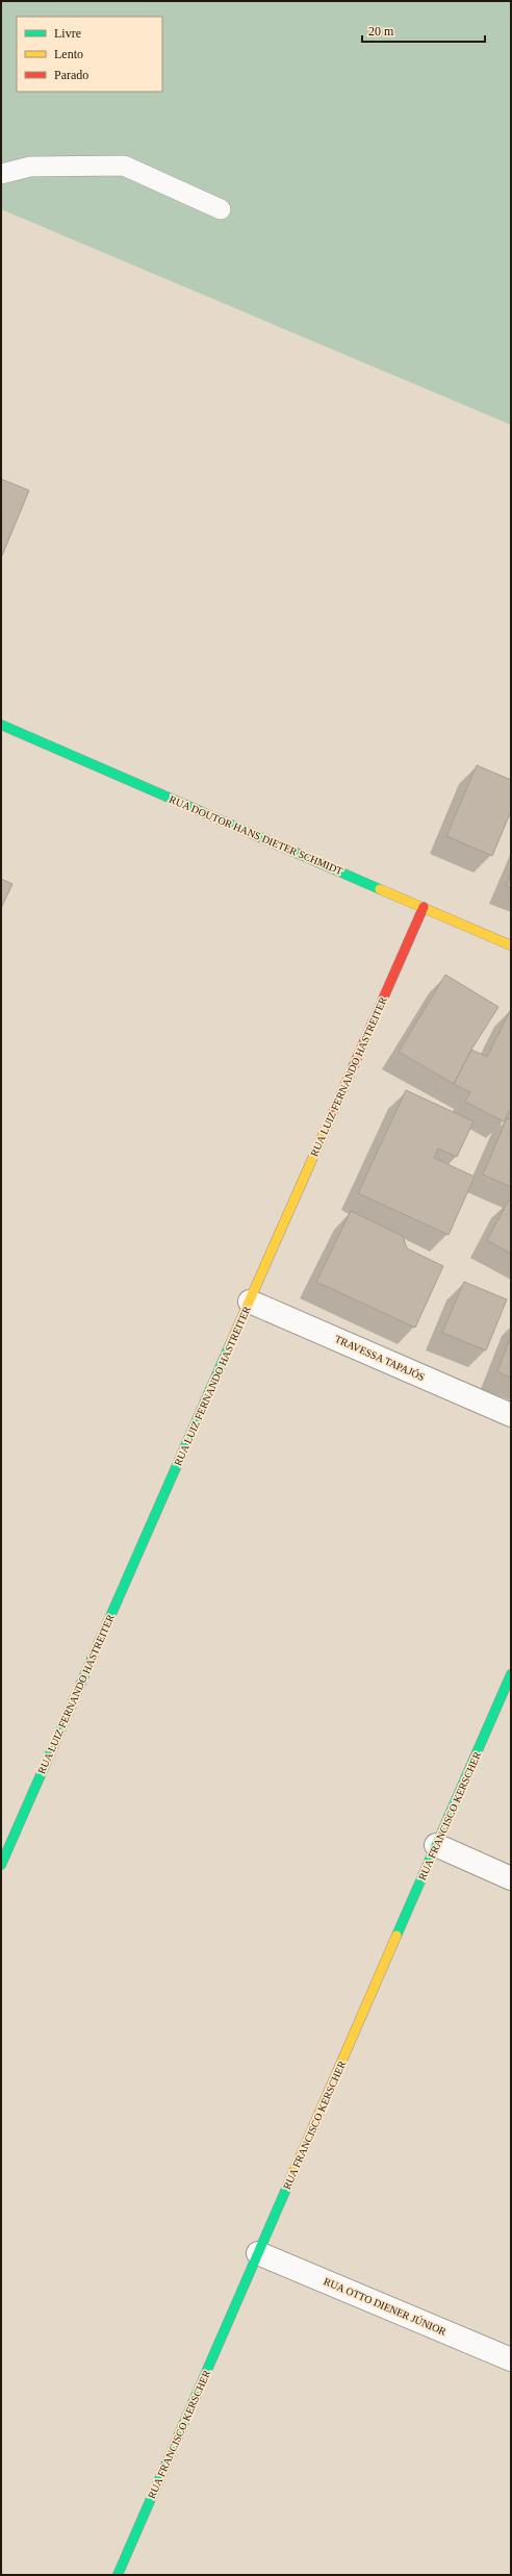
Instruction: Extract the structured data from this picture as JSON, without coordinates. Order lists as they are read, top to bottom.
{
  "streets": {
    "street": [
      "RUA DOUTOR HANS DIETER SCHMIDT",
      "RUA LUIZ FERNANDO HASTREITER",
      "TRAVESSA TAPAJÓS",
      "RUA FRANCISCO KERSCHER",
      "RUA OTTO DIENER JÚNIOR"
    ]
  },
  "crossings": [
    ["RUA DOUTOR HANS DIETER SCHMIDT", "RUA LUIZ FERNANDO HASTREITER"],
    ["RUA LUIZ FERNANDO HASTREITER", "TRAVESSA TAPAJÓS"],
    ["RUA FRANCISCO KERSCHER", "RUA OTTO DIENER JÚNIOR"]
  ],
  "legend": ["Livre", "Lento", "Parado"],
  "scale_bar": "20 m"
}
